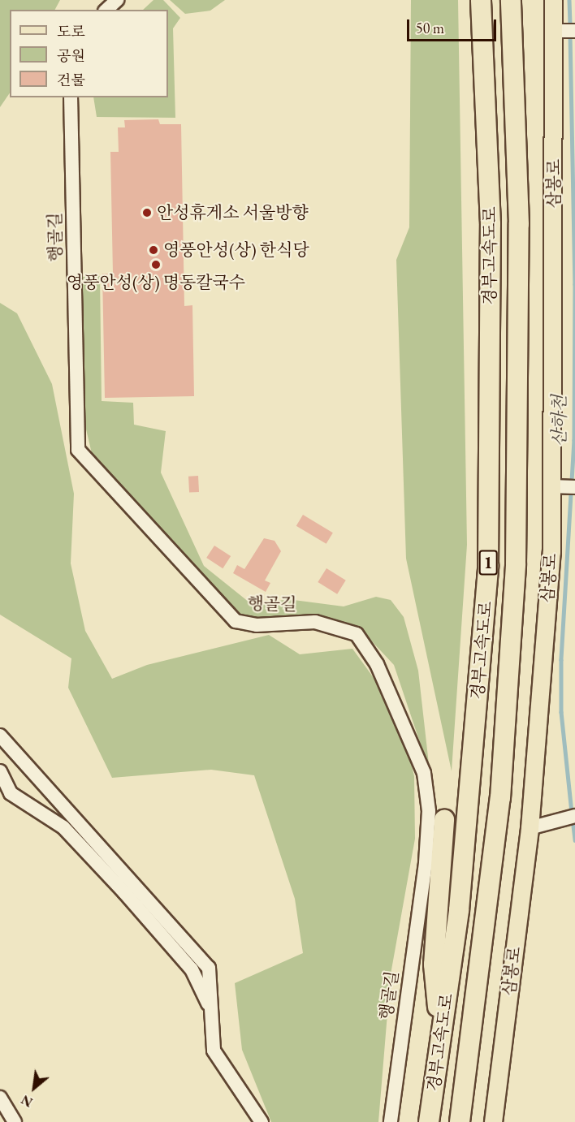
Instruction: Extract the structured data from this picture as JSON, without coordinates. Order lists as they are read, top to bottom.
{
  "streets": {
    "highway": ["경부고속도로", "1"],
    "main road": ["삼봉로"],
    "street": ["행골길"]
  },
  "water": ["산하천"],
  "places": ["안성휴게소 서울방향", "영풍안성(상) 한식당", "영풍안성(상) 명동칼국수"],
  "legend": ["도로", "공원", "건물"],
  "scale_bar": "50 m",
  "north": "bottom left"
}
